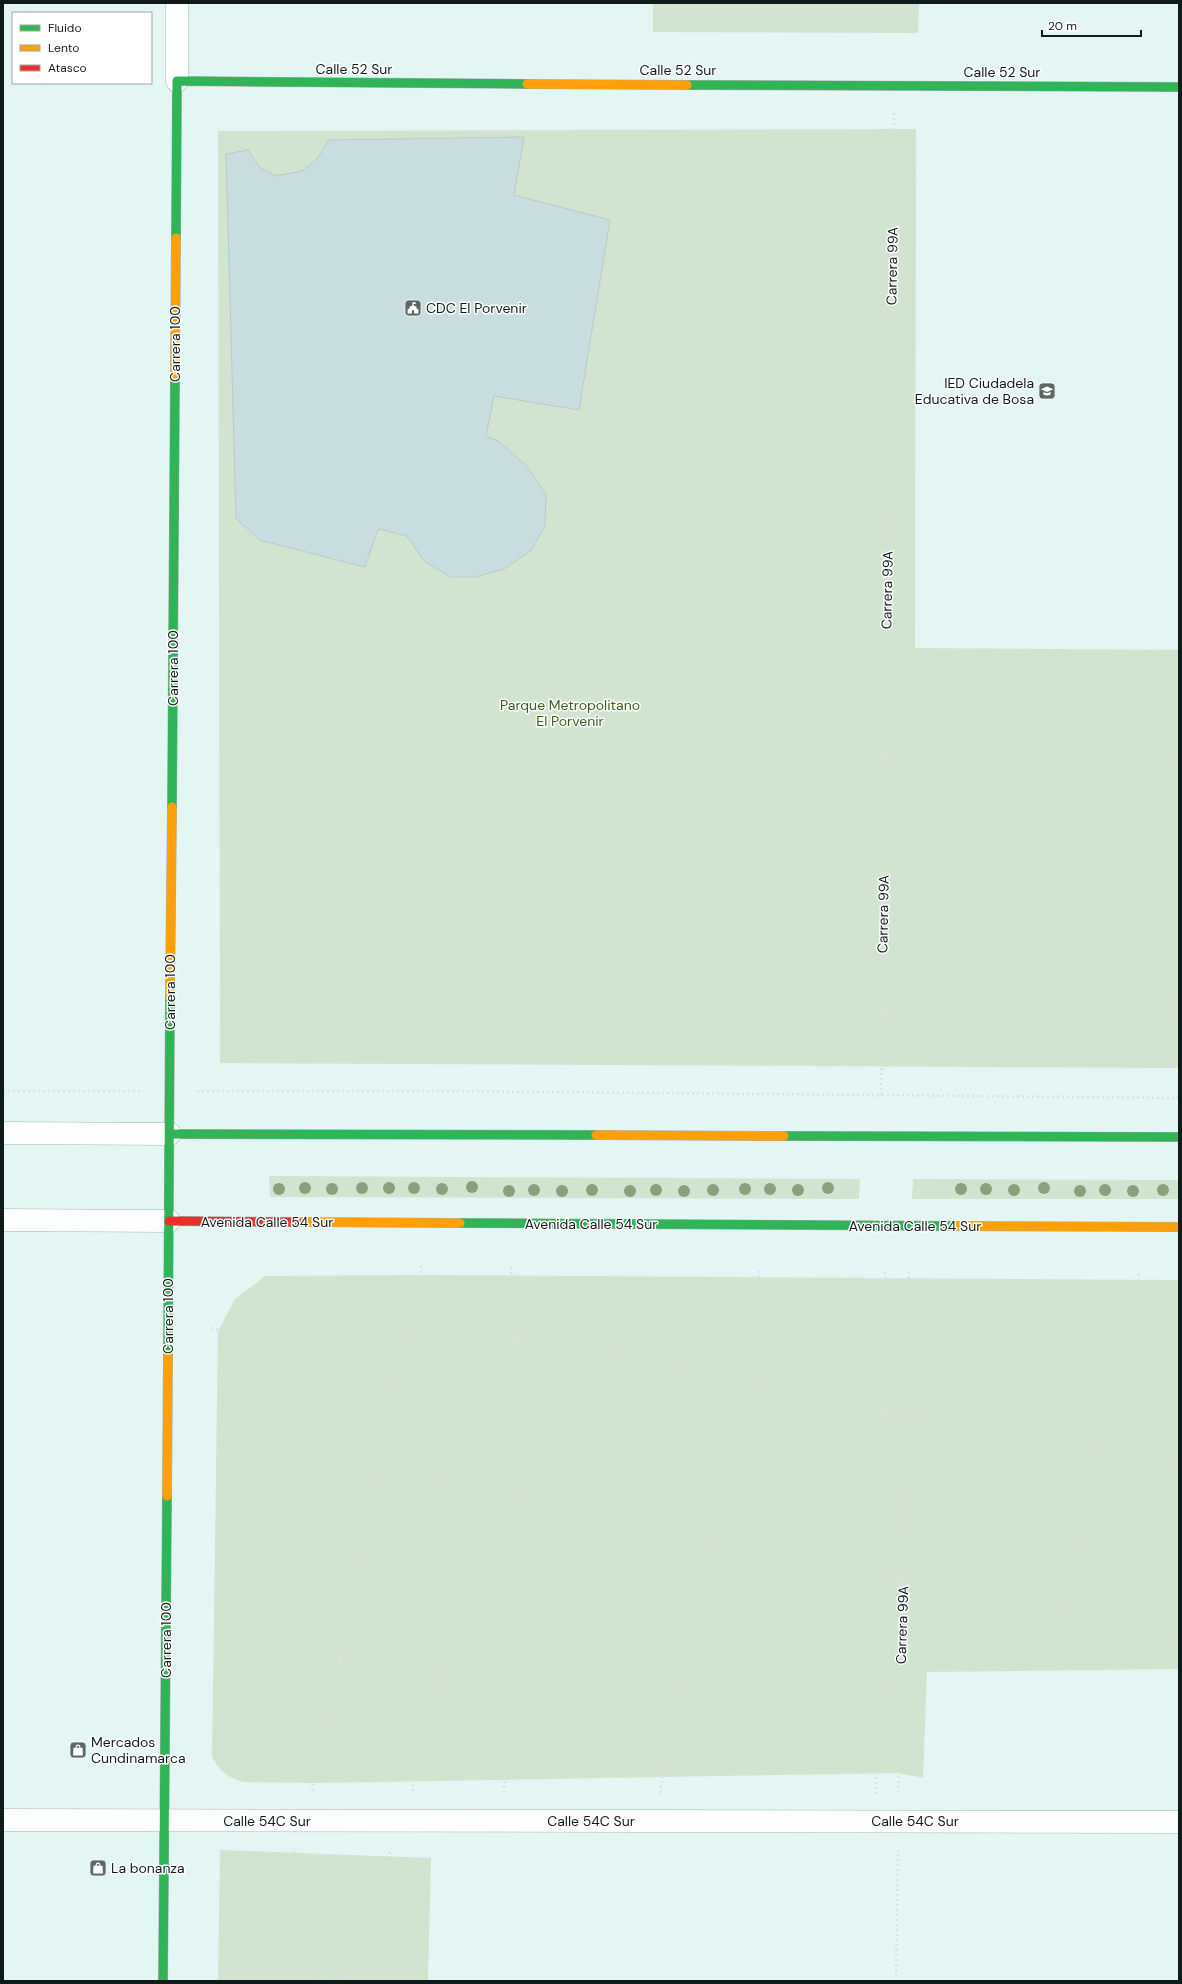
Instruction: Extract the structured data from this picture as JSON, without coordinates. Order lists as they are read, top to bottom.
{
  "streets": {
    "street": [
      "Calle 52 Sur",
      "Carrera 100",
      "Avenida Calle 54 Sur",
      "Calle 54C Sur"
    ],
    "path": ["Carrera 99A"]
  },
  "crossings": [
    ["Calle 52 Sur", "Carrera 99A"],
    ["Calle 52 Sur", "Carrera 100"],
    ["Carrera 99A", "Calle 54C Sur"],
    ["Carrera 100", "Avenida Calle 54 Sur"],
    ["Carrera 100", "Calle 54C Sur"]
  ],
  "parks": ["Parque Metropolitano El Porvenir"],
  "places": {
    "public building": ["CDC El Porvenir"],
    "school or university": ["IED Ciudadela Educativa de Bosa"],
    "shop": ["Mercados Cundinamarca", "La bonanza"]
  },
  "legend": ["Fluido", "Lento", "Atasco"],
  "scale_bar": "20 m"
}
